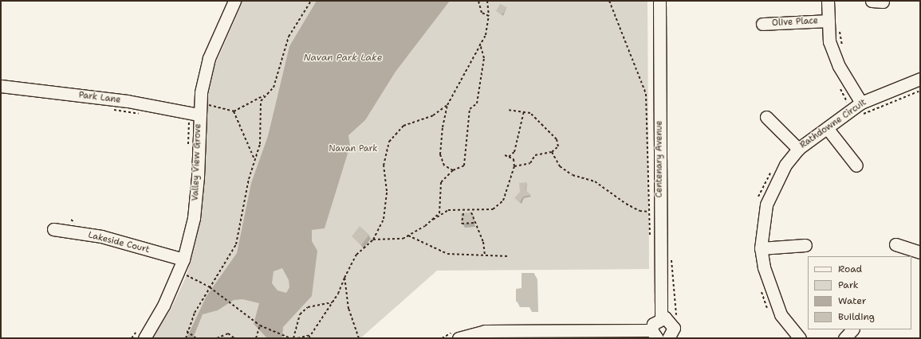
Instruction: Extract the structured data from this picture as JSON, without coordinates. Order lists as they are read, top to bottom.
{
  "streets": {
    "street": [
      "Olive Place",
      "Park Lane",
      "Rathdowne Circuit",
      "Centenary Avenue",
      "Valley View Grove",
      "Lakeside Court"
    ]
  },
  "crossings": [
    ["Park Lane", "Valley View Grove"],
    ["Valley View Grove", "Lakeside Court"]
  ],
  "water": ["Navan Park Lake"],
  "parks": ["Navan Park"],
  "legend": [
    "Road",
    "Park",
    "Water",
    "Building"
  ]
}
